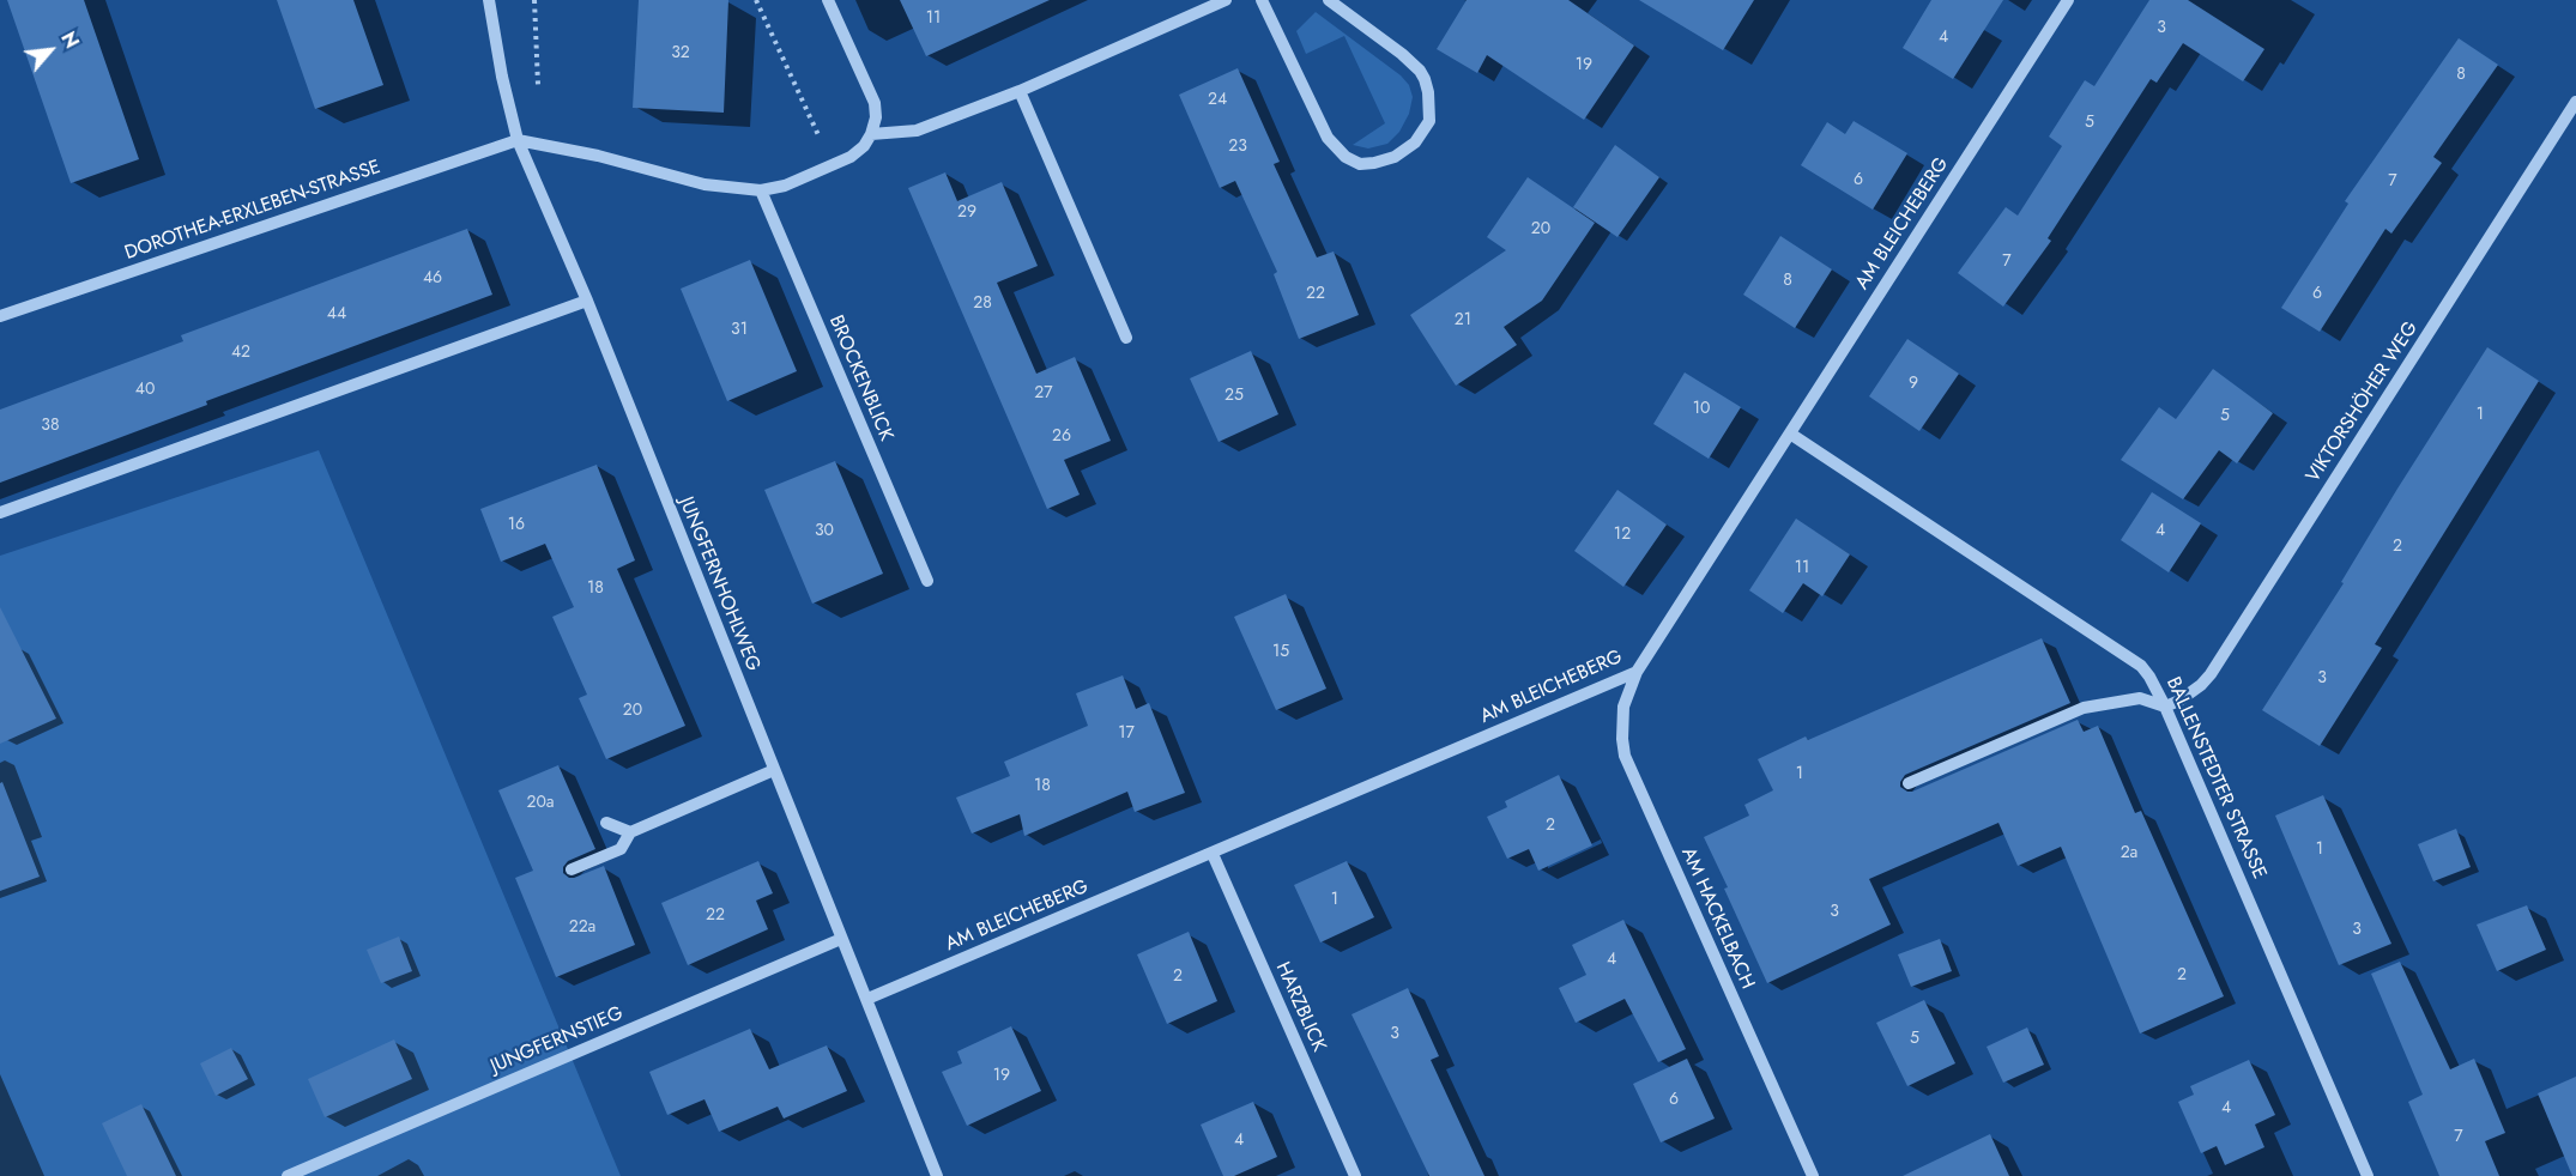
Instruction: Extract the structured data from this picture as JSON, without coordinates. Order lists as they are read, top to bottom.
{
  "streets": {
    "street": [
      "DOROTHEA-ERXLEBEN-STRASSE",
      "AM BLEICHEBERG",
      "BROCKENBLICK",
      "VIKTORSHÖHER WEG",
      "JUNGFERNHOHLWEG",
      "BALLENSTEDTER STRASSE",
      "AM HACKELBACH",
      "HARZBLICK",
      "JUNGFERNSTIEG"
    ]
  },
  "crossings": [
    ["DOROTHEA-ERXLEBEN-STRASSE", "JUNGFERNHOHLWEG"],
    ["AM BLEICHEBERG", "JUNGFERNHOHLWEG"],
    ["AM BLEICHEBERG", "BALLENSTEDTER STRASSE"],
    ["AM BLEICHEBERG", "AM HACKELBACH"],
    ["AM BLEICHEBERG", "HARZBLICK"],
    ["VIKTORSHÖHER WEG", "BALLENSTEDTER STRASSE"],
    ["JUNGFERNHOHLWEG", "JUNGFERNSTIEG"]
  ],
  "house_numbers": [
    "11",
    "3",
    "4",
    "32",
    "19",
    "8",
    "24",
    "5",
    "23",
    "6",
    "7",
    "29",
    "20",
    "7",
    "46",
    "8",
    "22",
    "6",
    "28",
    "44",
    "21",
    "31",
    "42",
    "9",
    "40",
    "27",
    "25",
    "10",
    "1",
    "5",
    "38",
    "26",
    "16",
    "30",
    "4",
    "12",
    "2",
    "11",
    "18",
    "15",
    "3",
    "20",
    "17",
    "1",
    "18",
    "20a",
    "2",
    "1",
    "2a",
    "1",
    "3",
    "22",
    "22a",
    "3",
    "4",
    "2",
    "2",
    "3",
    "5",
    "19",
    "6",
    "4",
    "7",
    "4"
  ],
  "north": "top right"
}
